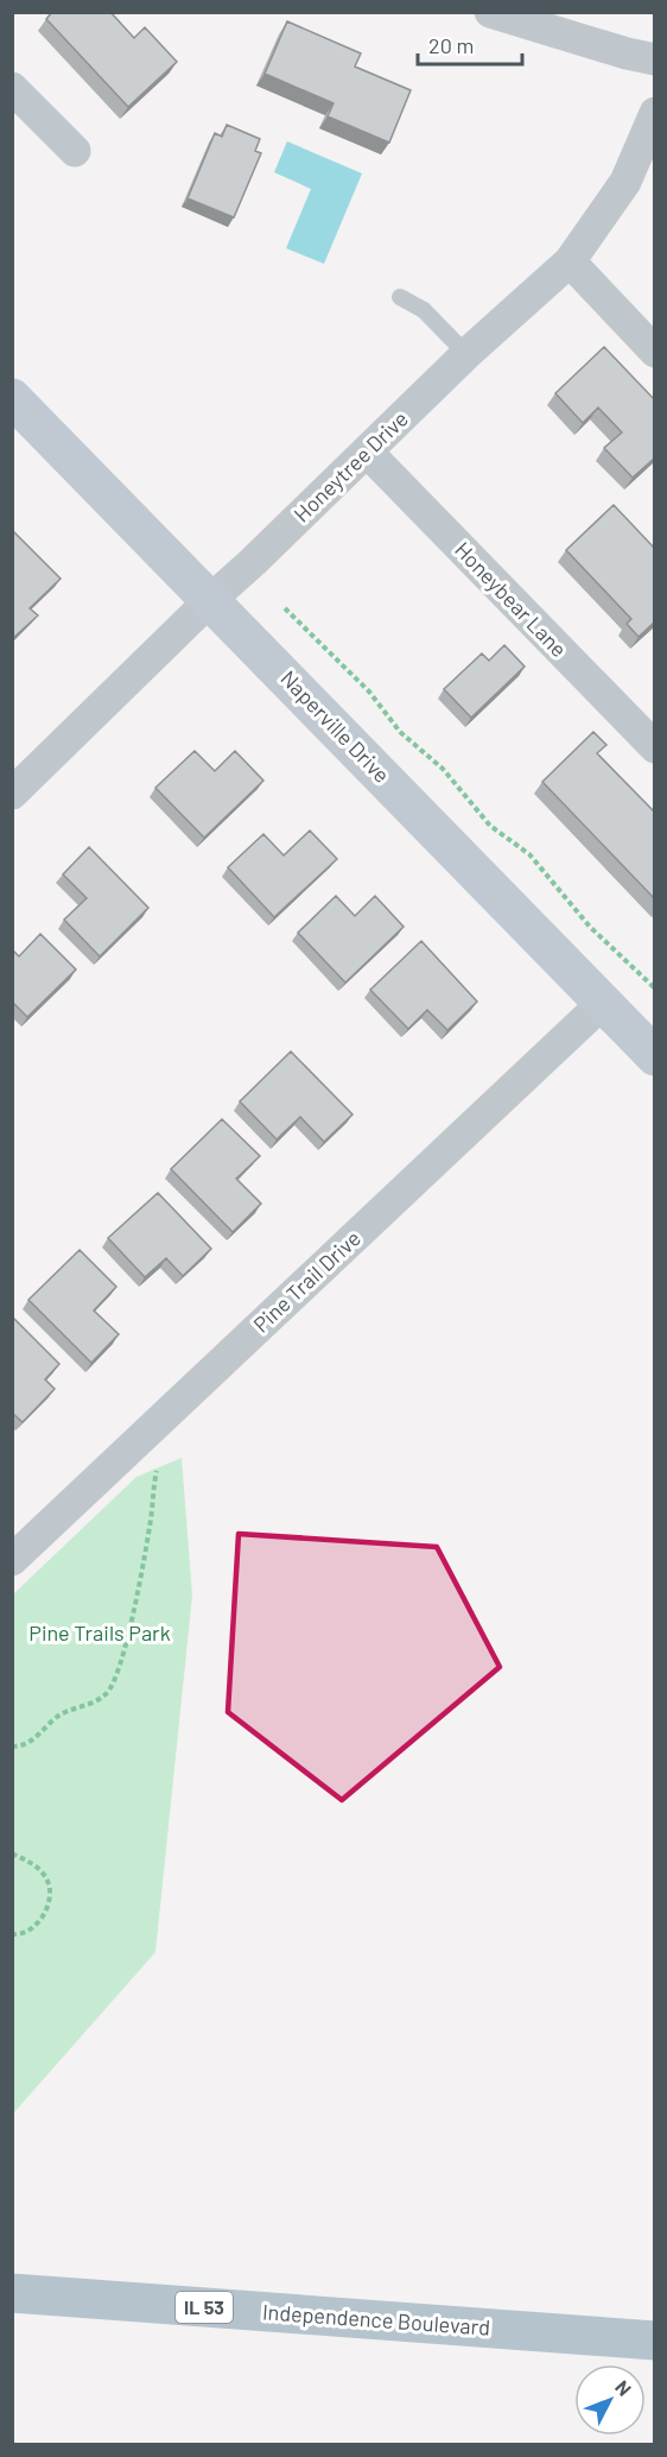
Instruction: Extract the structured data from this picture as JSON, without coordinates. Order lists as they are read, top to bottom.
{
  "streets": {
    "main road": ["IL 53", "Independence Boulevard"],
    "street": [
      "Honeytree Drive",
      "Honeybear Lane",
      "Naperville Drive",
      "Pine Trail Drive"
    ]
  },
  "crossings": [
    ["Honeytree Drive", "Honeybear Lane"],
    ["Honeytree Drive", "Naperville Drive"],
    ["Naperville Drive", "Pine Trail Drive"]
  ],
  "parks": ["Pine Trails Park"],
  "scale_bar": "20 m",
  "north": "top right"
}
